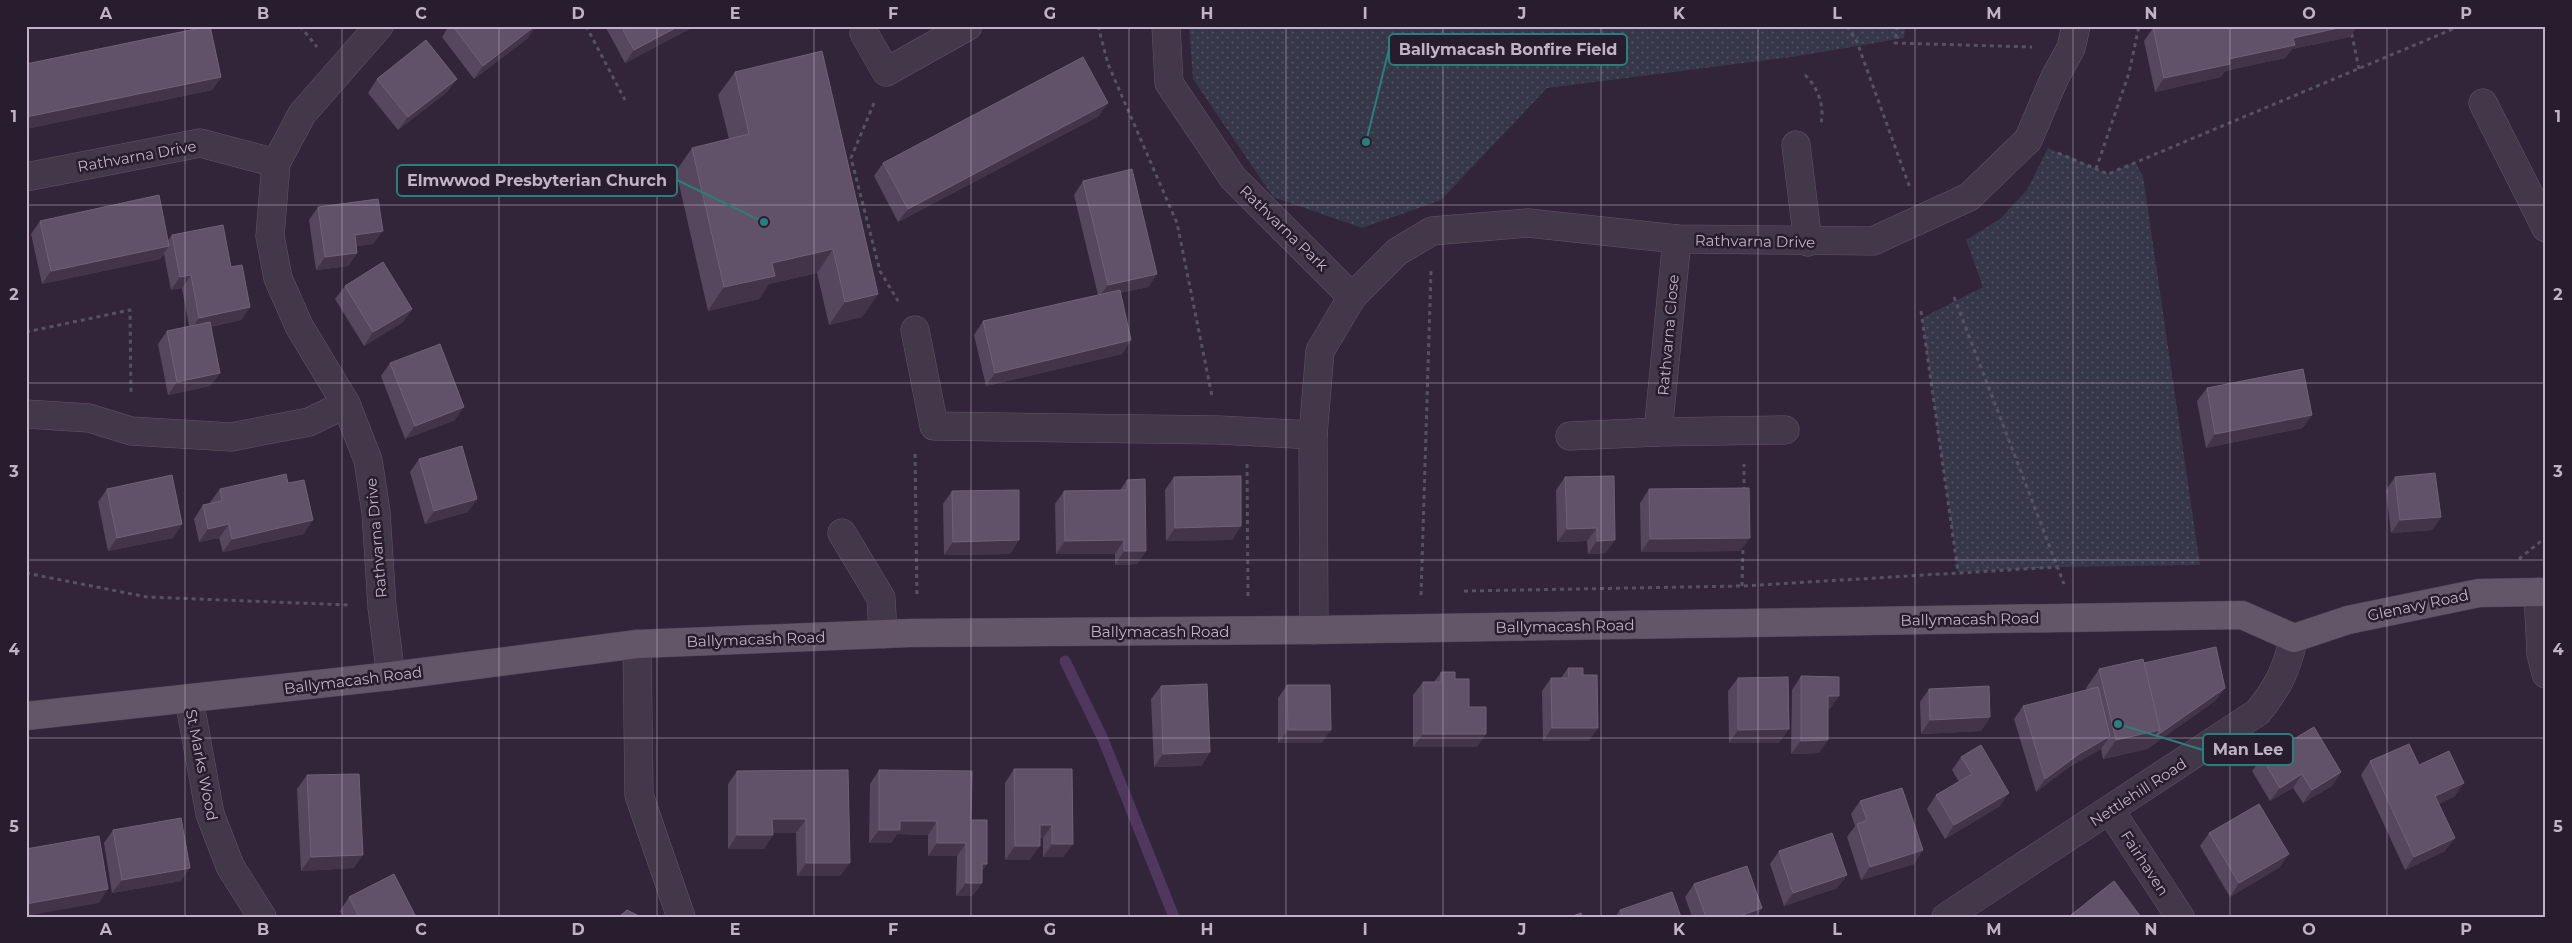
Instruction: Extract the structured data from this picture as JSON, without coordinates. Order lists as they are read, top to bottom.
{
  "streets": {
    "main road": ["Glenavy Road", "Ballymacash Road"],
    "street": [
      "Rathvarna Drive",
      "Rathvarna Park",
      "Rathvarna Close",
      "St Marks Wood",
      "Nettlehill Road",
      "Fairhaven"
    ]
  },
  "crossings": [
    ["Rathvarna Drive", "Rathvarna Park"],
    ["Rathvarna Drive", "Rathvarna Close"],
    ["Rathvarna Drive", "Ballymacash Road"],
    ["Glenavy Road", "Ballymacash Road"],
    ["Glenavy Road", "Nettlehill Road"],
    ["Ballymacash Road", "St Marks Wood"],
    ["Ballymacash Road", "Nettlehill Road"],
    ["Nettlehill Road", "Fairhaven"]
  ],
  "places": ["Ballymacash Bonfire Field", "Elmwwod Presbyterian Church", "Man Lee"],
  "grid": {
    "columns": [
      "A",
      "B",
      "C",
      "D",
      "E",
      "F",
      "G",
      "H",
      "I",
      "J",
      "K",
      "L",
      "M",
      "N",
      "O",
      "P"
    ],
    "rows": [
      "1",
      "2",
      "3",
      "4",
      "5"
    ]
  }
}
